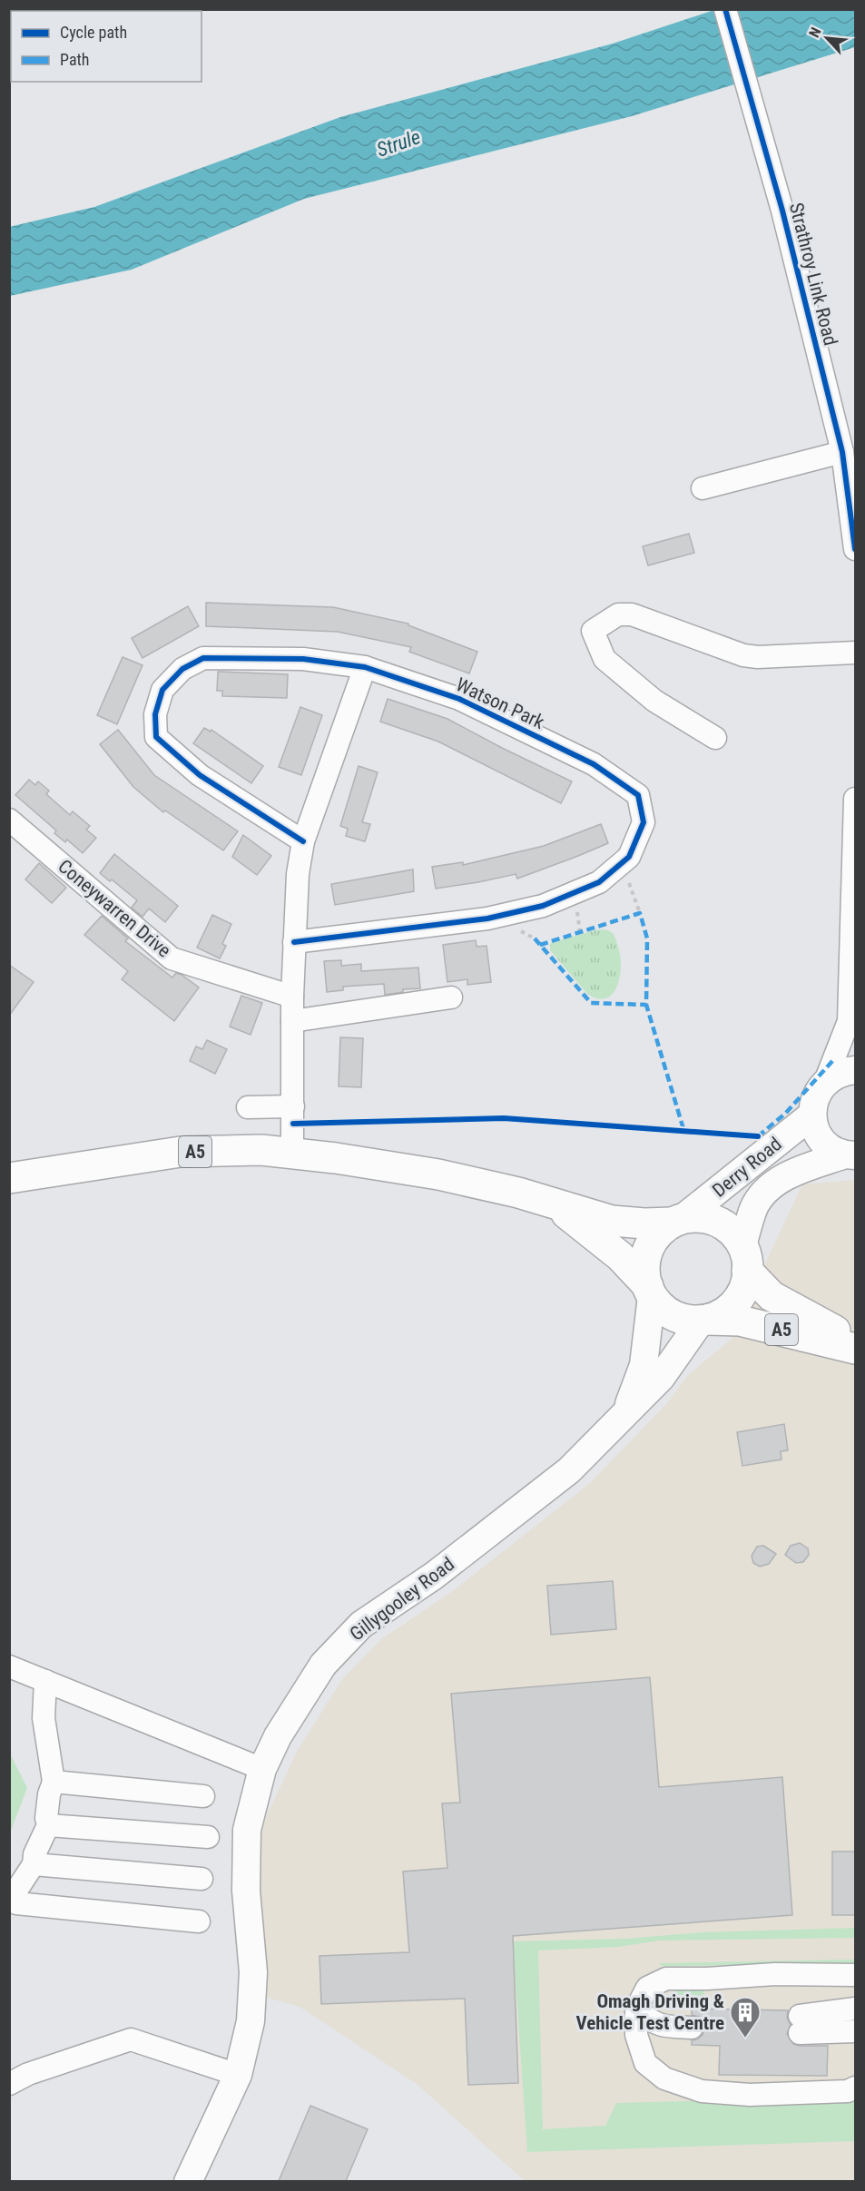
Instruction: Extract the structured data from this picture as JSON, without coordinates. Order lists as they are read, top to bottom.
{
  "streets": {
    "highway": ["A5"],
    "main road": ["Derry Road", "Gillygooley Road"],
    "street": ["Strathroy Link Road", "Watson Park", "Coneywarren Drive"]
  },
  "crossings": [
    ["A5", "Derry Road"],
    ["A5", "Gillygooley Road"],
    ["Derry Road", "Gillygooley Road"]
  ],
  "water": ["Strule"],
  "places": {
    "building": ["Omagh Driving & Vehicle Test Centre"]
  },
  "legend": ["Cycle path", "Path"],
  "north": "top left"
}
